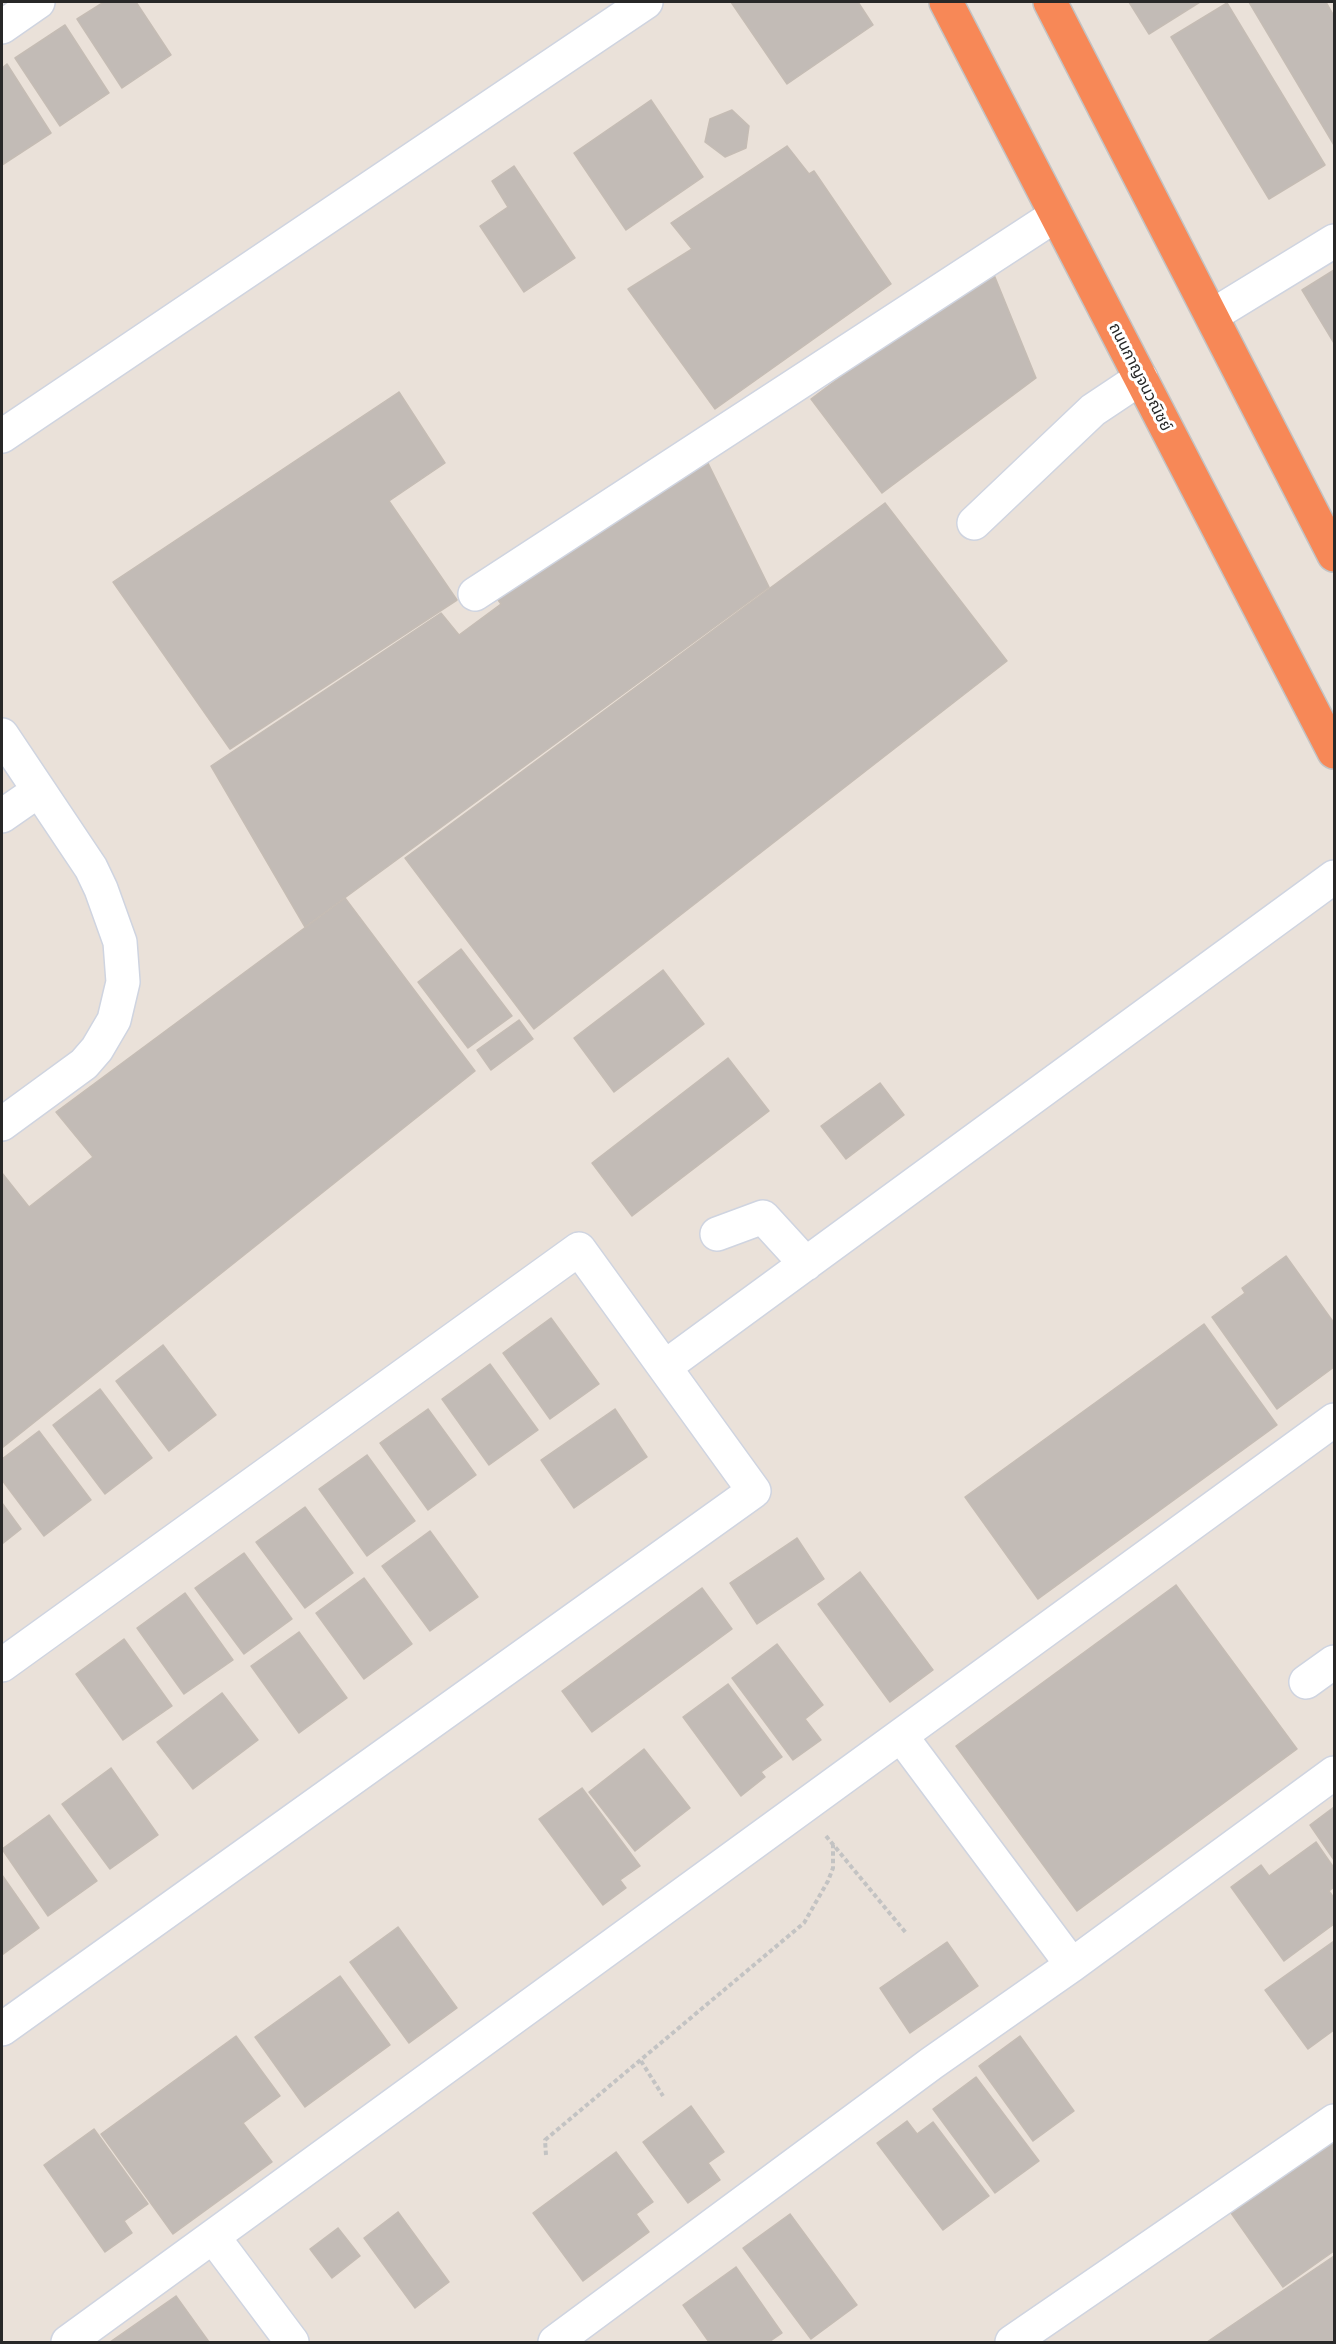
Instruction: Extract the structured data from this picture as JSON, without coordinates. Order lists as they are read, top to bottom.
{
  "streets": {
    "highway": ["ถนนกาญจนวณิชย์"]
  }
}
